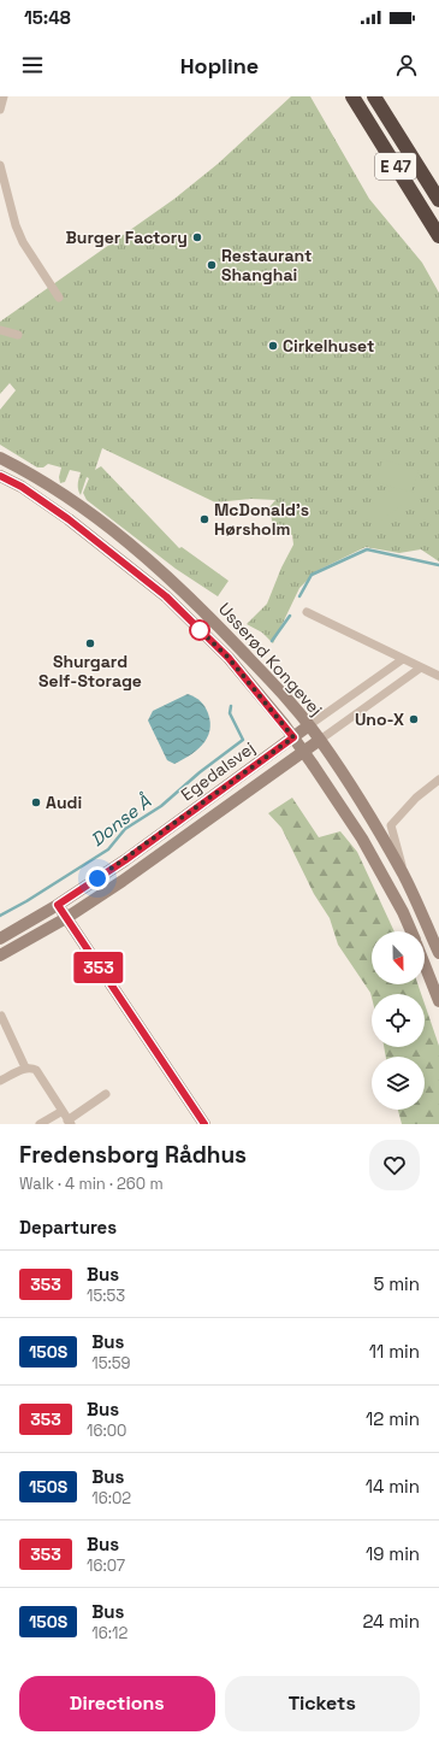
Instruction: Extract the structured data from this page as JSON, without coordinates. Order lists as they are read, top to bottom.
{
  "streets": {
    "highway": ["E 47"],
    "main road": ["Usserød Kongevej", "Egedalsvej"]
  },
  "crossings": [
    ["Usserød Kongevej", "Egedalsvej"]
  ],
  "water": ["Donse Å"],
  "places": [
    "Burger Factory",
    "Restaurant Shanghai",
    "Cirkelhuset",
    "McDonald's Hørsholm",
    "Shurgard Self-Storage",
    "Uno-X",
    "Audi"
  ],
  "lines": ["bus line 353"],
  "north": "bottom",
  "page": {
    "status": "15:48",
    "header": "Hopline",
    "on_map": "353",
    "heading": [
      ["Fredensborg Rådhus", "Walk · 4 min · 260 m"],
      "Departures"
    ],
    "list": [
      {
        "mark": "353",
        "name": "Bus",
        "note": "15:53",
        "value": "5 min"
      },
      {
        "mark": "150S",
        "name": "Bus",
        "note": "15:59",
        "value": "11 min"
      },
      {
        "mark": "353",
        "name": "Bus",
        "note": "16:00",
        "value": "12 min"
      },
      {
        "mark": "150S",
        "name": "Bus",
        "note": "16:02",
        "value": "14 min"
      },
      {
        "mark": "353",
        "name": "Bus",
        "note": "16:07",
        "value": "19 min"
      },
      {
        "mark": "150S",
        "name": "Bus",
        "note": "16:12",
        "value": "24 min"
      }
    ],
    "buttons": ["Directions", "Tickets"]
  }
}
